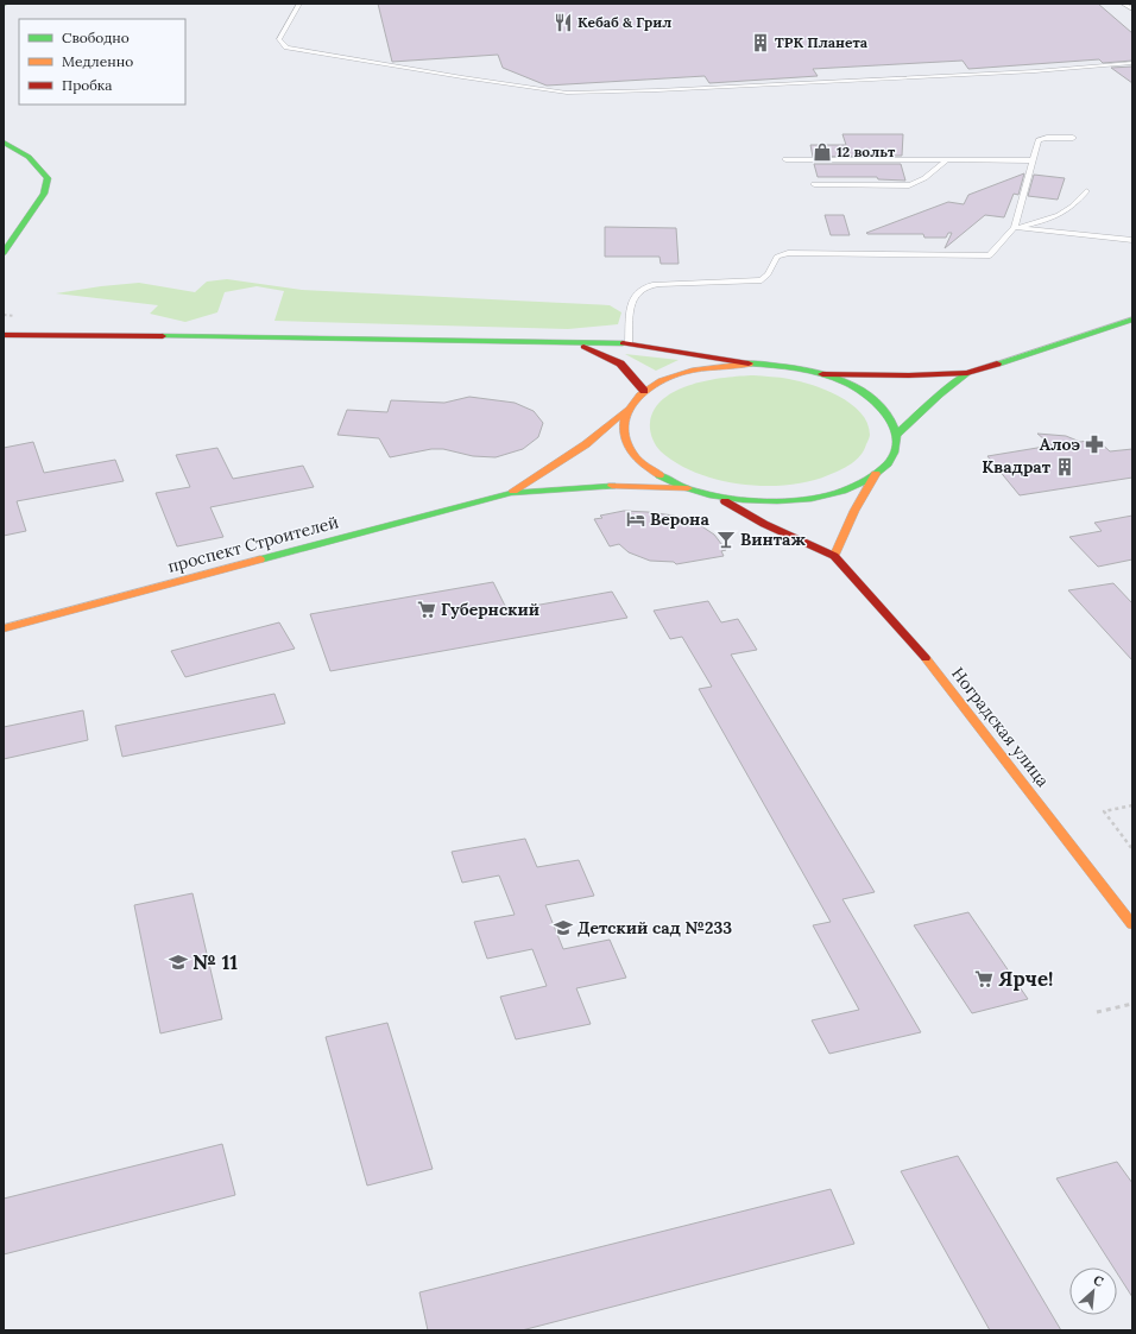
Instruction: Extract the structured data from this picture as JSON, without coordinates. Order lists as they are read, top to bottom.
{
  "streets": {
    "main road": ["проспект Строителей", "Ноградская улица"]
  },
  "places": {
    "restaurant": ["Кeбаб & Грил"],
    "building": ["ТРК Планета", "Квадрат"],
    "shop": ["12 вольт"],
    "pharmacy": ["Алоэ"],
    "hotel": ["Верона"],
    "bar": ["Винтаж"],
    "supermarket": ["Губернский", "Ярче!"],
    "school or university": ["Детский сад №233", "№ 11"]
  },
  "legend": ["Свободно", "Медленно", "Пробка"],
  "north": "top right"
}
